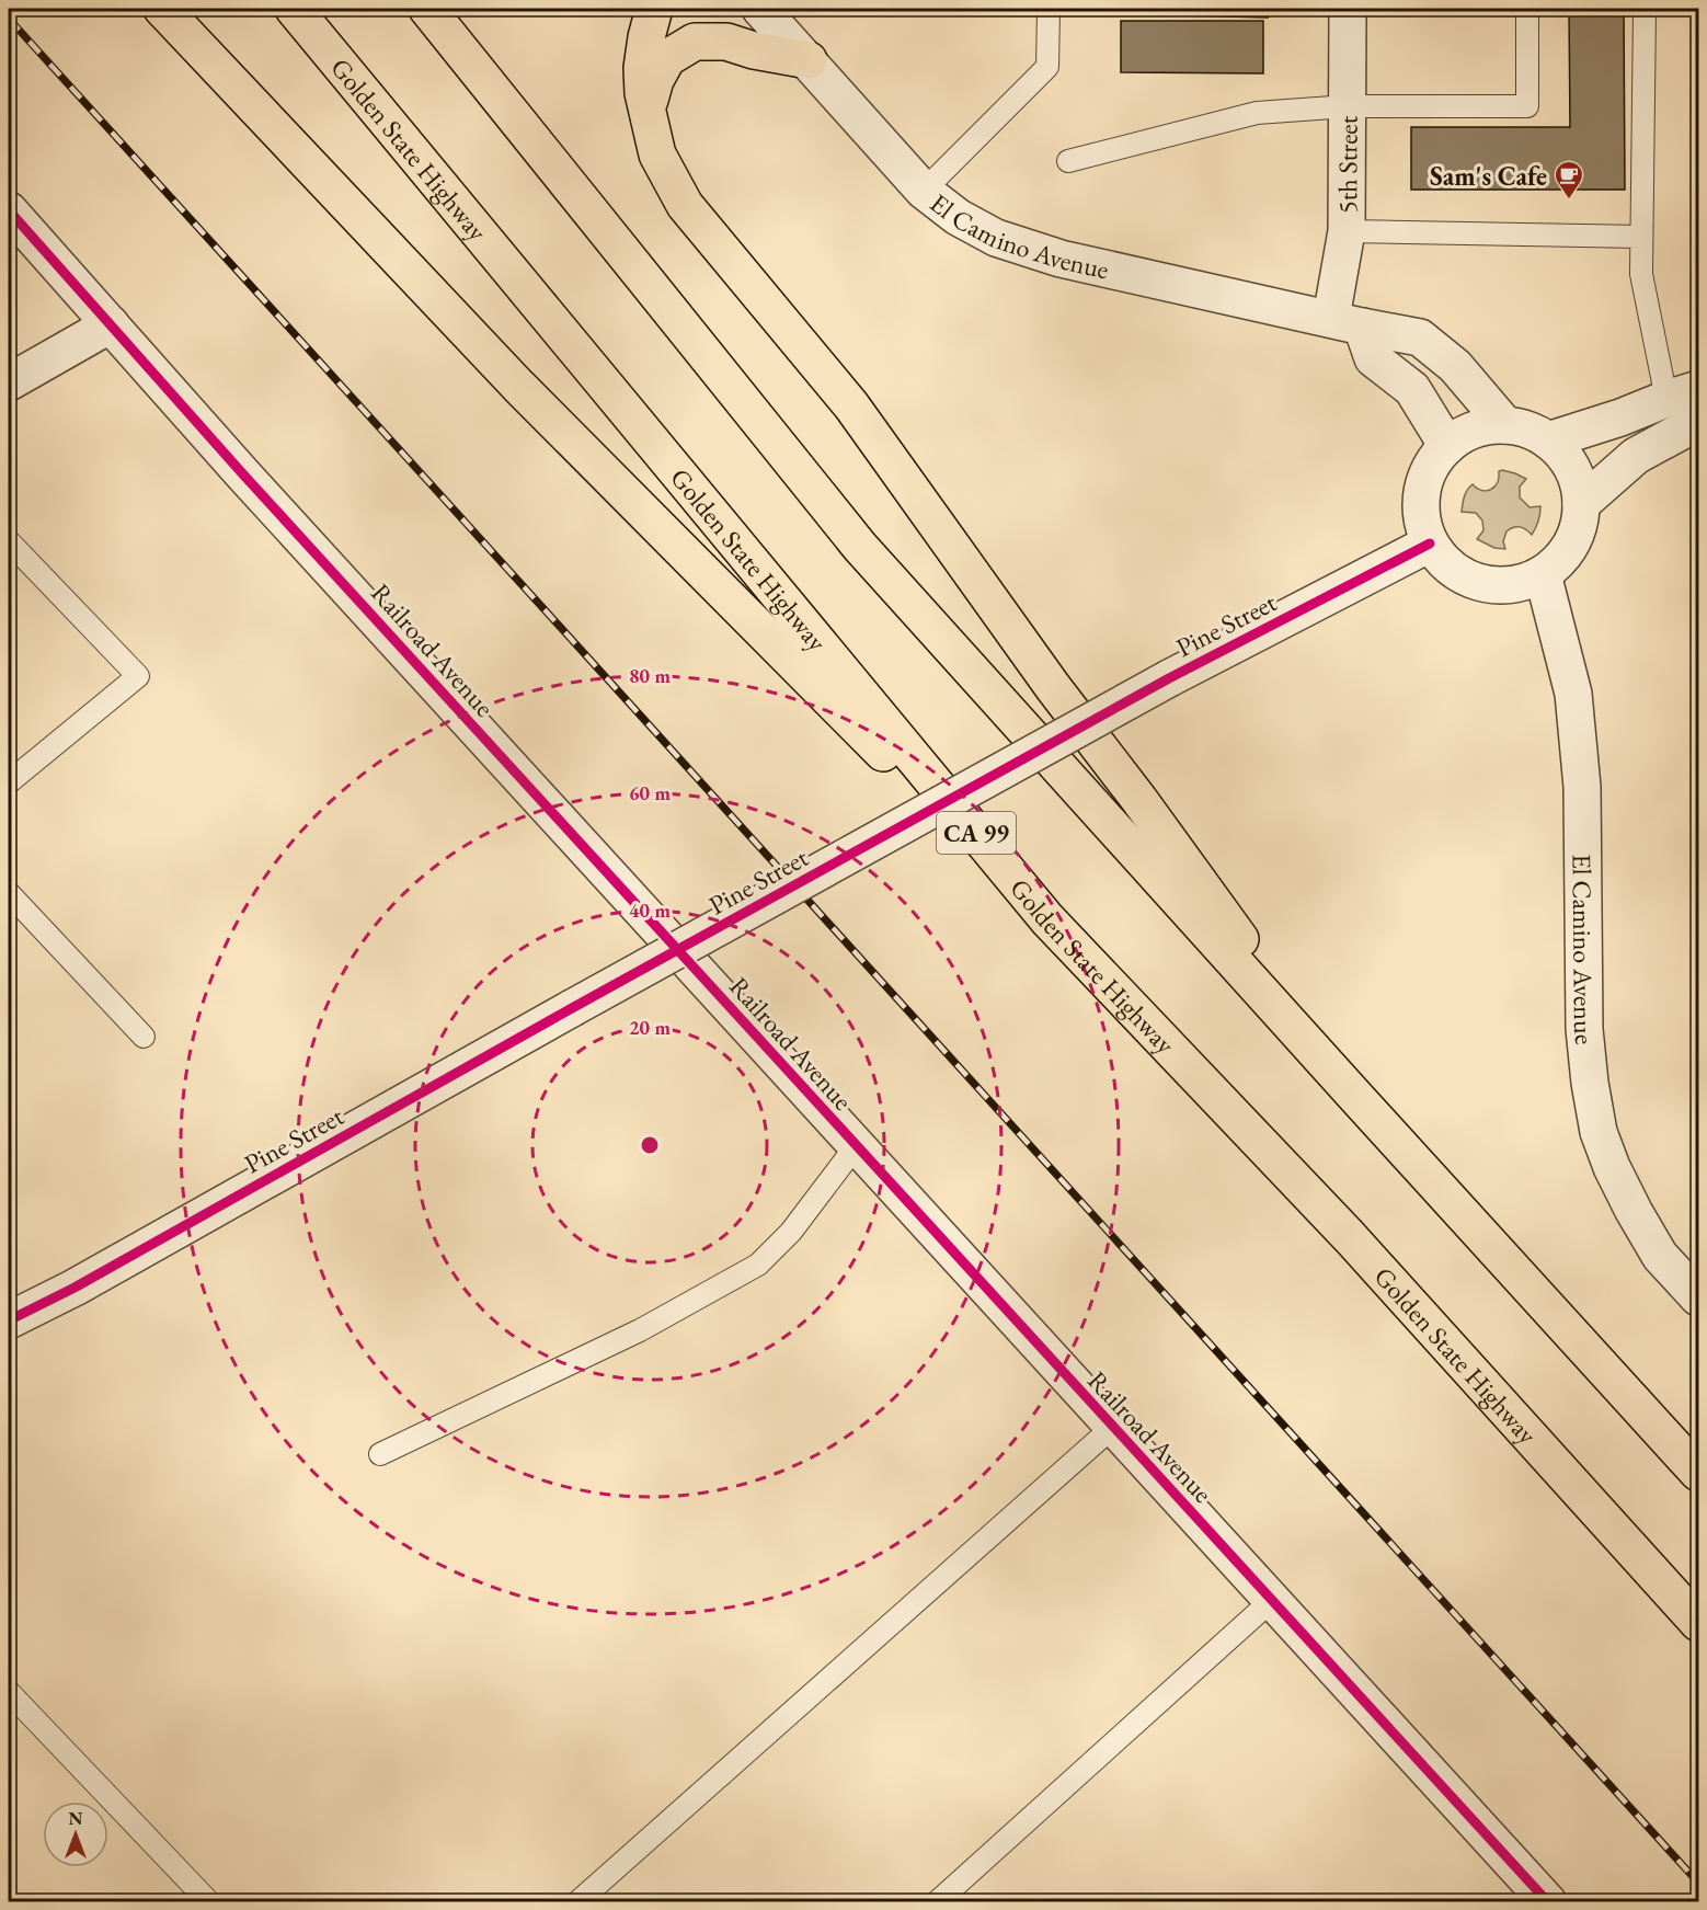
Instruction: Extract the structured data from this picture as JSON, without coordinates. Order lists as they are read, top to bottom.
{
  "streets": {
    "highway": ["Golden State Highway", "CA 99"],
    "street": [
      "5th Street",
      "El Camino Avenue",
      "Pine Street",
      "Railroad Avenue"
    ]
  },
  "crossings": [
    ["5th Street", "El Camino Avenue"],
    ["El Camino Avenue", "Pine Street"]
  ],
  "places": {
    "cafe": ["Sam's Cafe"]
  },
  "north": "top",
  "rings": [
    "80 m",
    "60 m",
    "40 m",
    "20 m"
  ]
}
